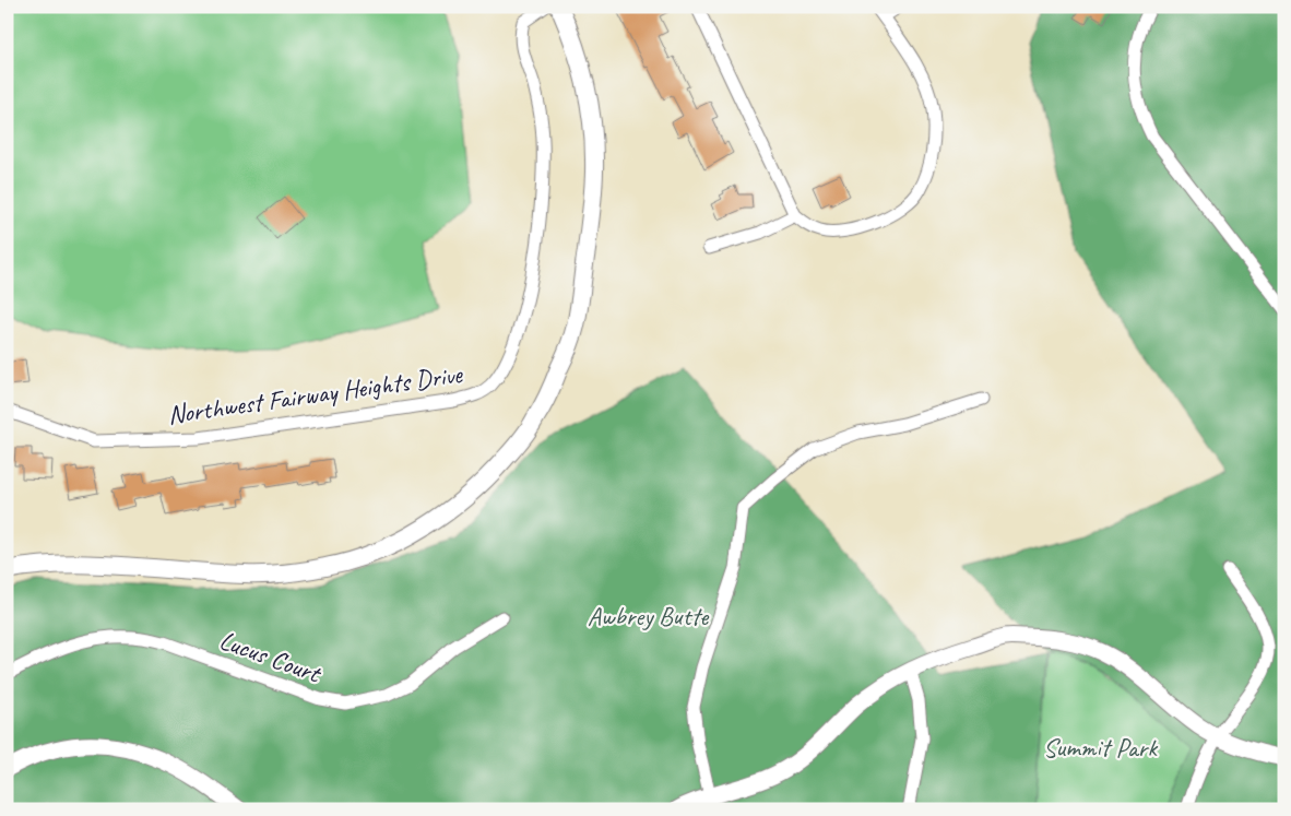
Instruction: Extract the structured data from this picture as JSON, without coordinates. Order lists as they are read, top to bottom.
{
  "streets": {
    "street": ["Northwest Fairway Heights Drive", "Lucus Court"]
  },
  "parks": ["Awbrey Butte", "Summit Park"]
}
